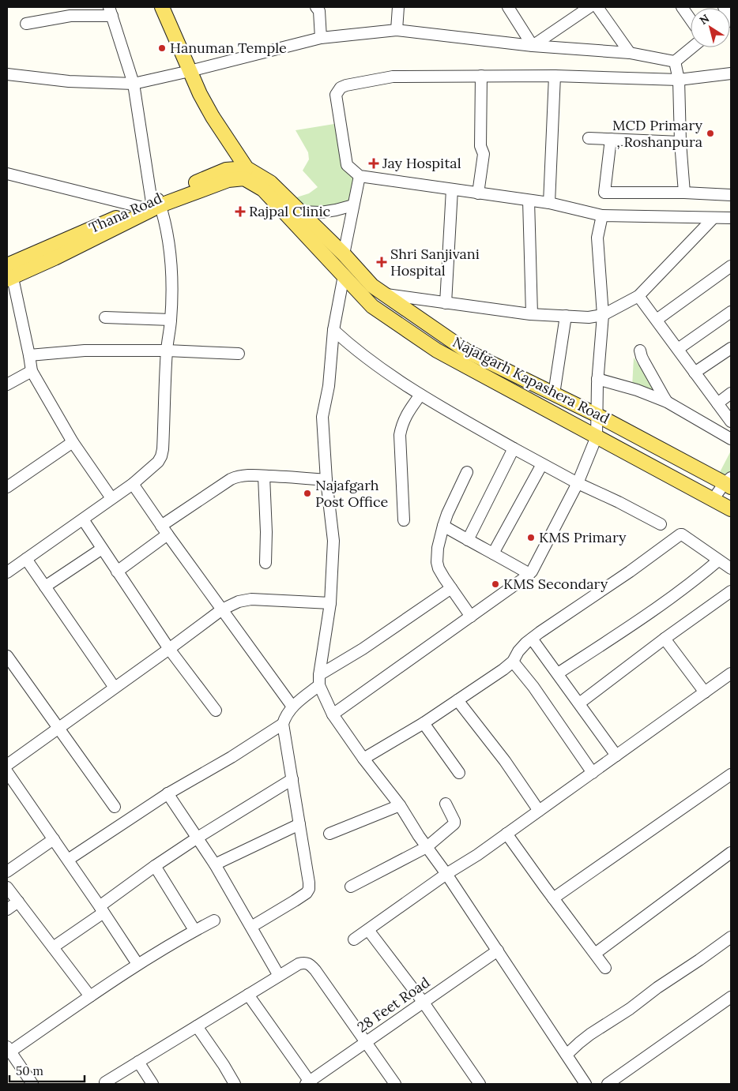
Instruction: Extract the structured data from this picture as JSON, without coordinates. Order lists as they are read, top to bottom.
{
  "streets": {
    "main road": ["Thana Road", "Najafgarh Kapashera Road"],
    "street": ["28 Feet Road"]
  },
  "crossings": [
    ["Thana Road", "Najafgarh Kapashera Road"]
  ],
  "places": {
    "other": [
      "Hanuman Temple",
      "MCD Primary , Roshanpura",
      "Najafgarh Post Office",
      "KMS Primary",
      "KMS Secondary"
    ],
    "health": ["Jay Hospital", "Rajpal Clinic", "Shri Sanjivani Hospital"]
  },
  "scale_bar": "50 m",
  "north": "top left"
}
